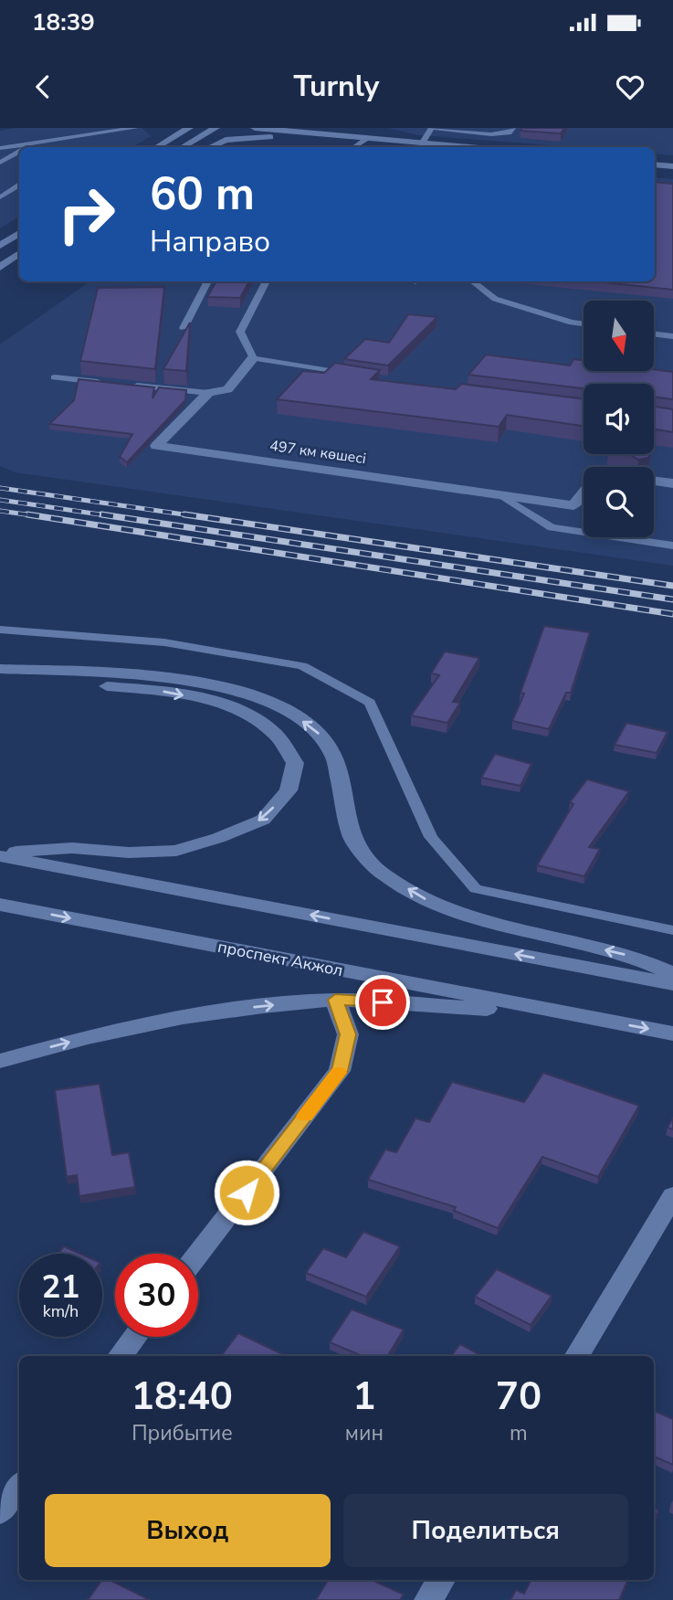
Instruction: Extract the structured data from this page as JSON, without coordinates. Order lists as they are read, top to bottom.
{
  "streets": {
    "main road": ["497 км көшесі", "проспект Акжол"]
  },
  "north": "bottom",
  "page": {
    "status": "18:39",
    "header": "Turnly",
    "turn": ["60 m", "Направо"],
    "speed": "21 km/h",
    "limit": "30",
    "eta": [
      "18:40",
      "Прибытие",
      "1",
      "мин",
      "70",
      "m"
    ],
    "buttons": ["Выход", "Поделиться"]
  }
}
